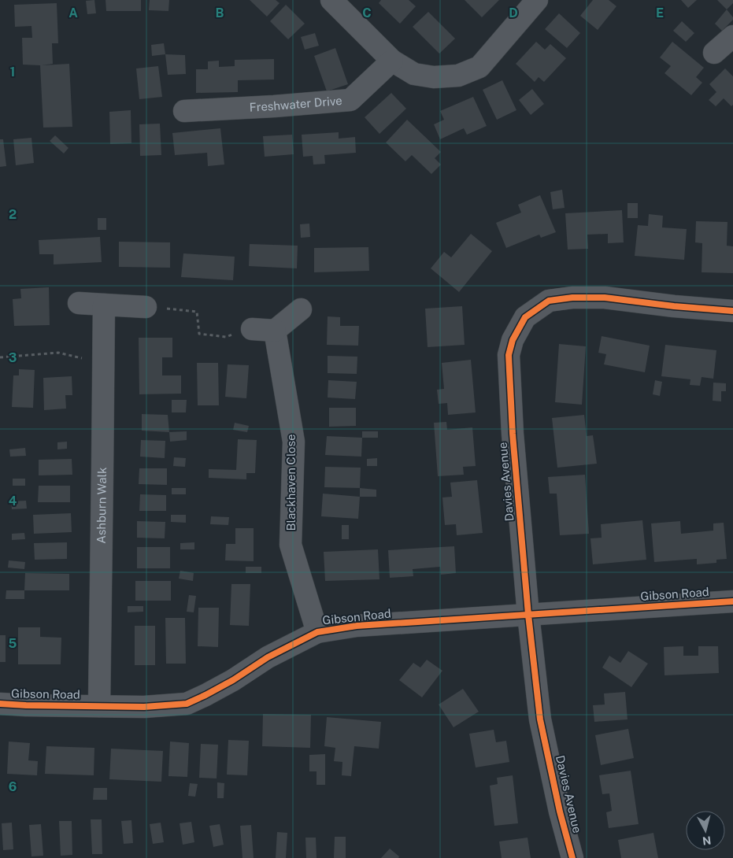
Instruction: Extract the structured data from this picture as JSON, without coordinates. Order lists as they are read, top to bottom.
{
  "streets": {
    "street": [
      "Freshwater Drive",
      "Davies Avenue",
      "Blackhaven Close",
      "Ashburn Walk",
      "Gibson Road"
    ]
  },
  "crossings": [
    ["Davies Avenue", "Gibson Road"],
    ["Blackhaven Close", "Gibson Road"],
    ["Ashburn Walk", "Gibson Road"]
  ],
  "north": "bottom",
  "grid": {
    "columns": [
      "A",
      "B",
      "C",
      "D",
      "E"
    ],
    "rows": [
      "1",
      "2",
      "3",
      "4",
      "5",
      "6"
    ]
  }
}
